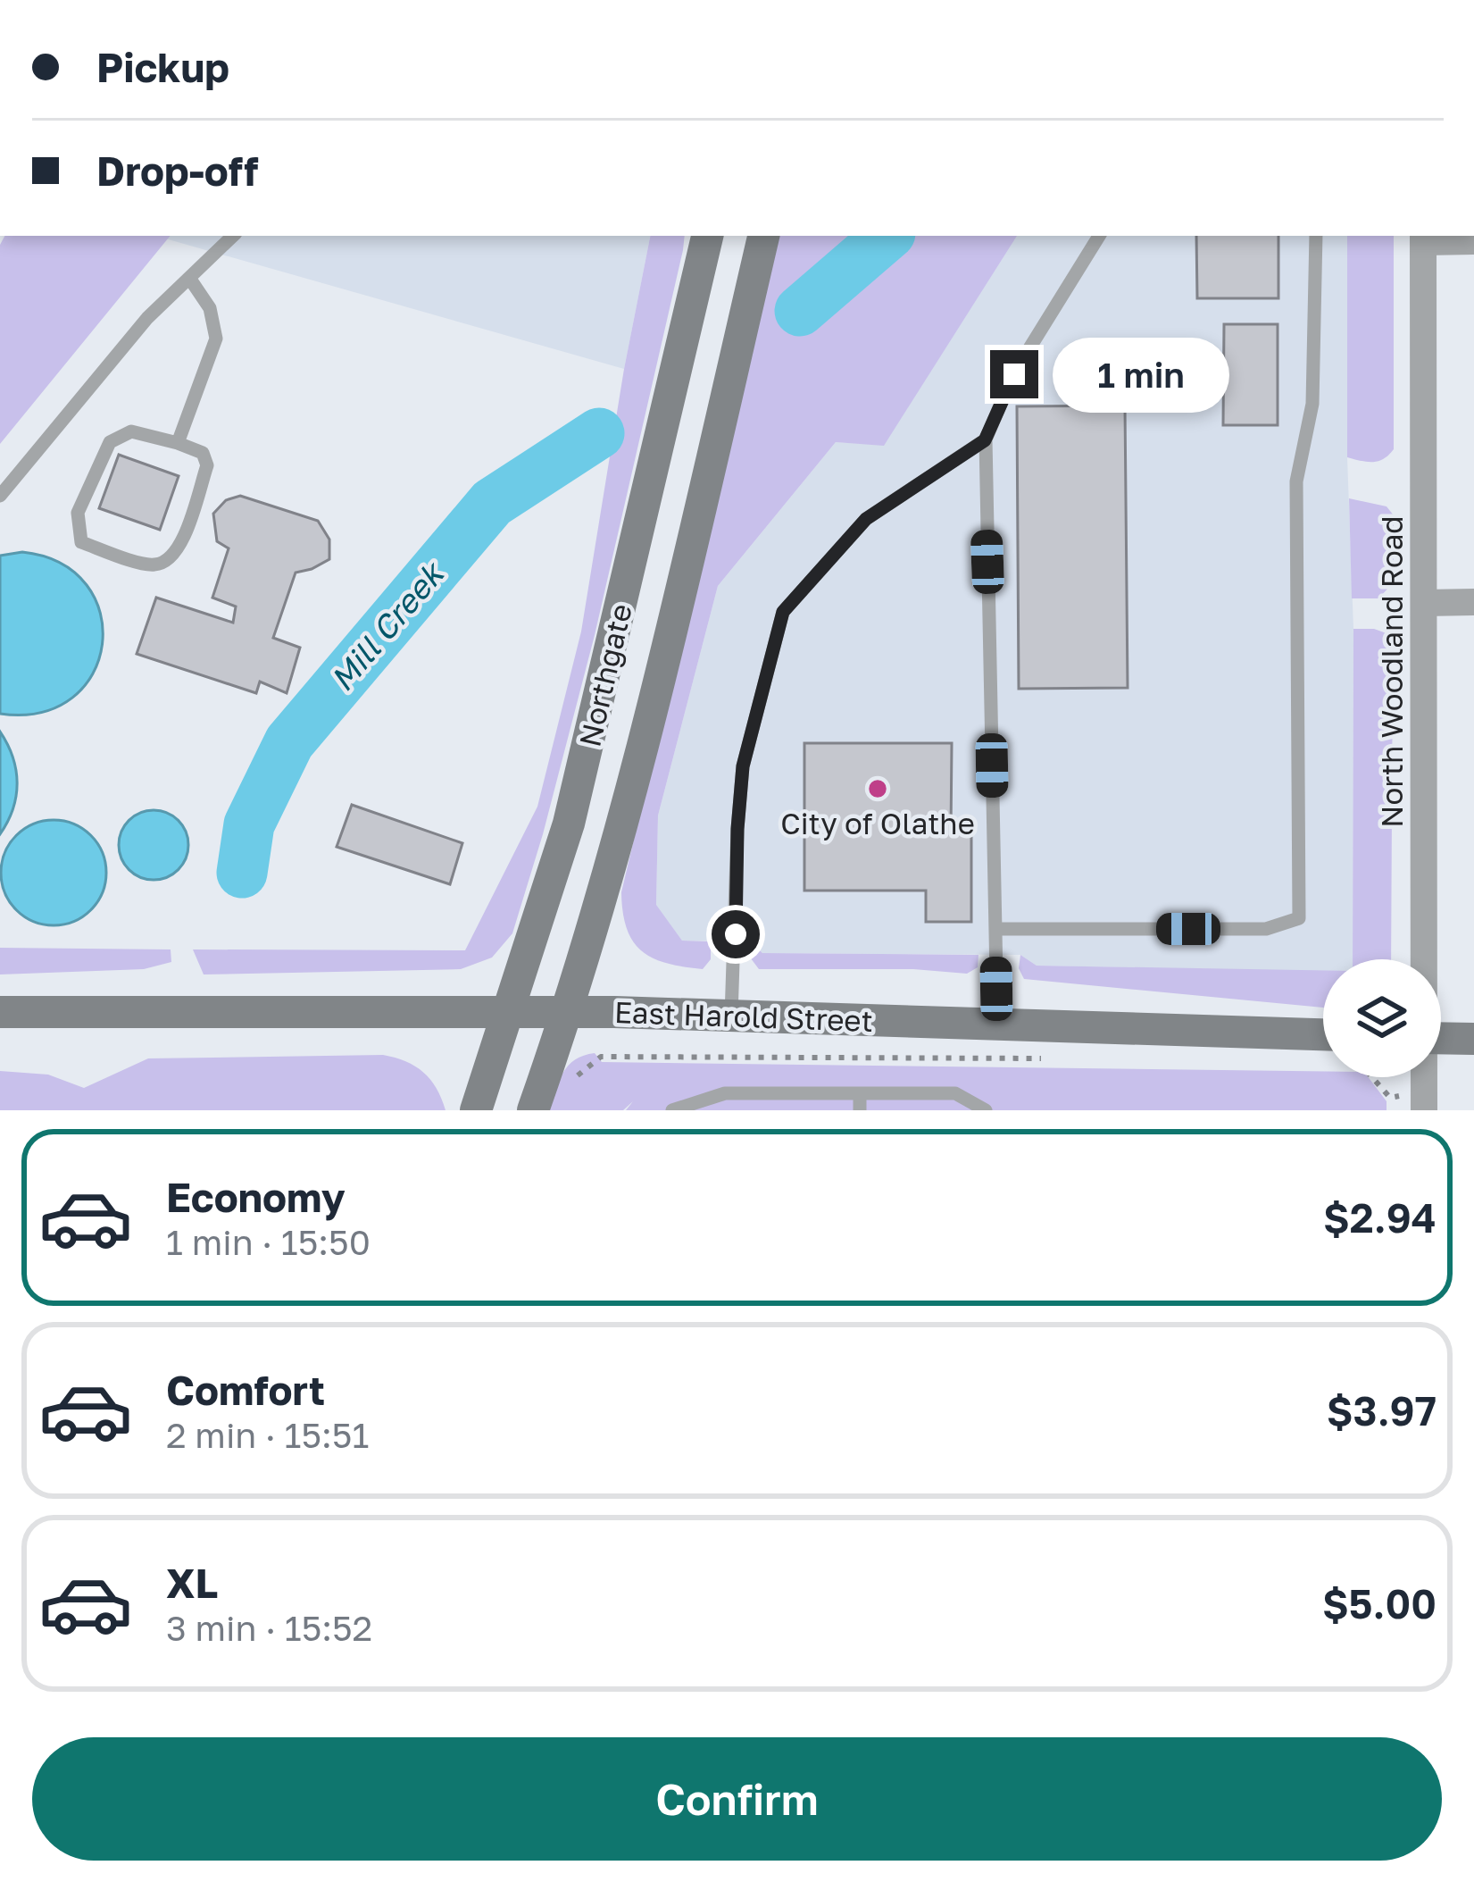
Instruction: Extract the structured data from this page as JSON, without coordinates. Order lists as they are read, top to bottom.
{
  "streets": {
    "main road": ["Northgate", "East Harold Street"],
    "street": ["North Woodland Road"]
  },
  "crossings": [
    ["Northgate", "East Harold Street"]
  ],
  "water": ["Mill Creek"],
  "places": ["City of Olathe"],
  "page": {
    "banner": ["Pickup", "Drop-off"],
    "bubble": "1 min",
    "list": [
      {
        "name": "Economy",
        "note": "1 min · 15:50",
        "value": "$2.94"
      },
      {
        "name": "Comfort",
        "note": "2 min · 15:51",
        "value": "$3.97"
      },
      {
        "name": "XL",
        "note": "3 min · 15:52",
        "value": "$5.00"
      }
    ],
    "buttons": "Confirm"
  }
}
